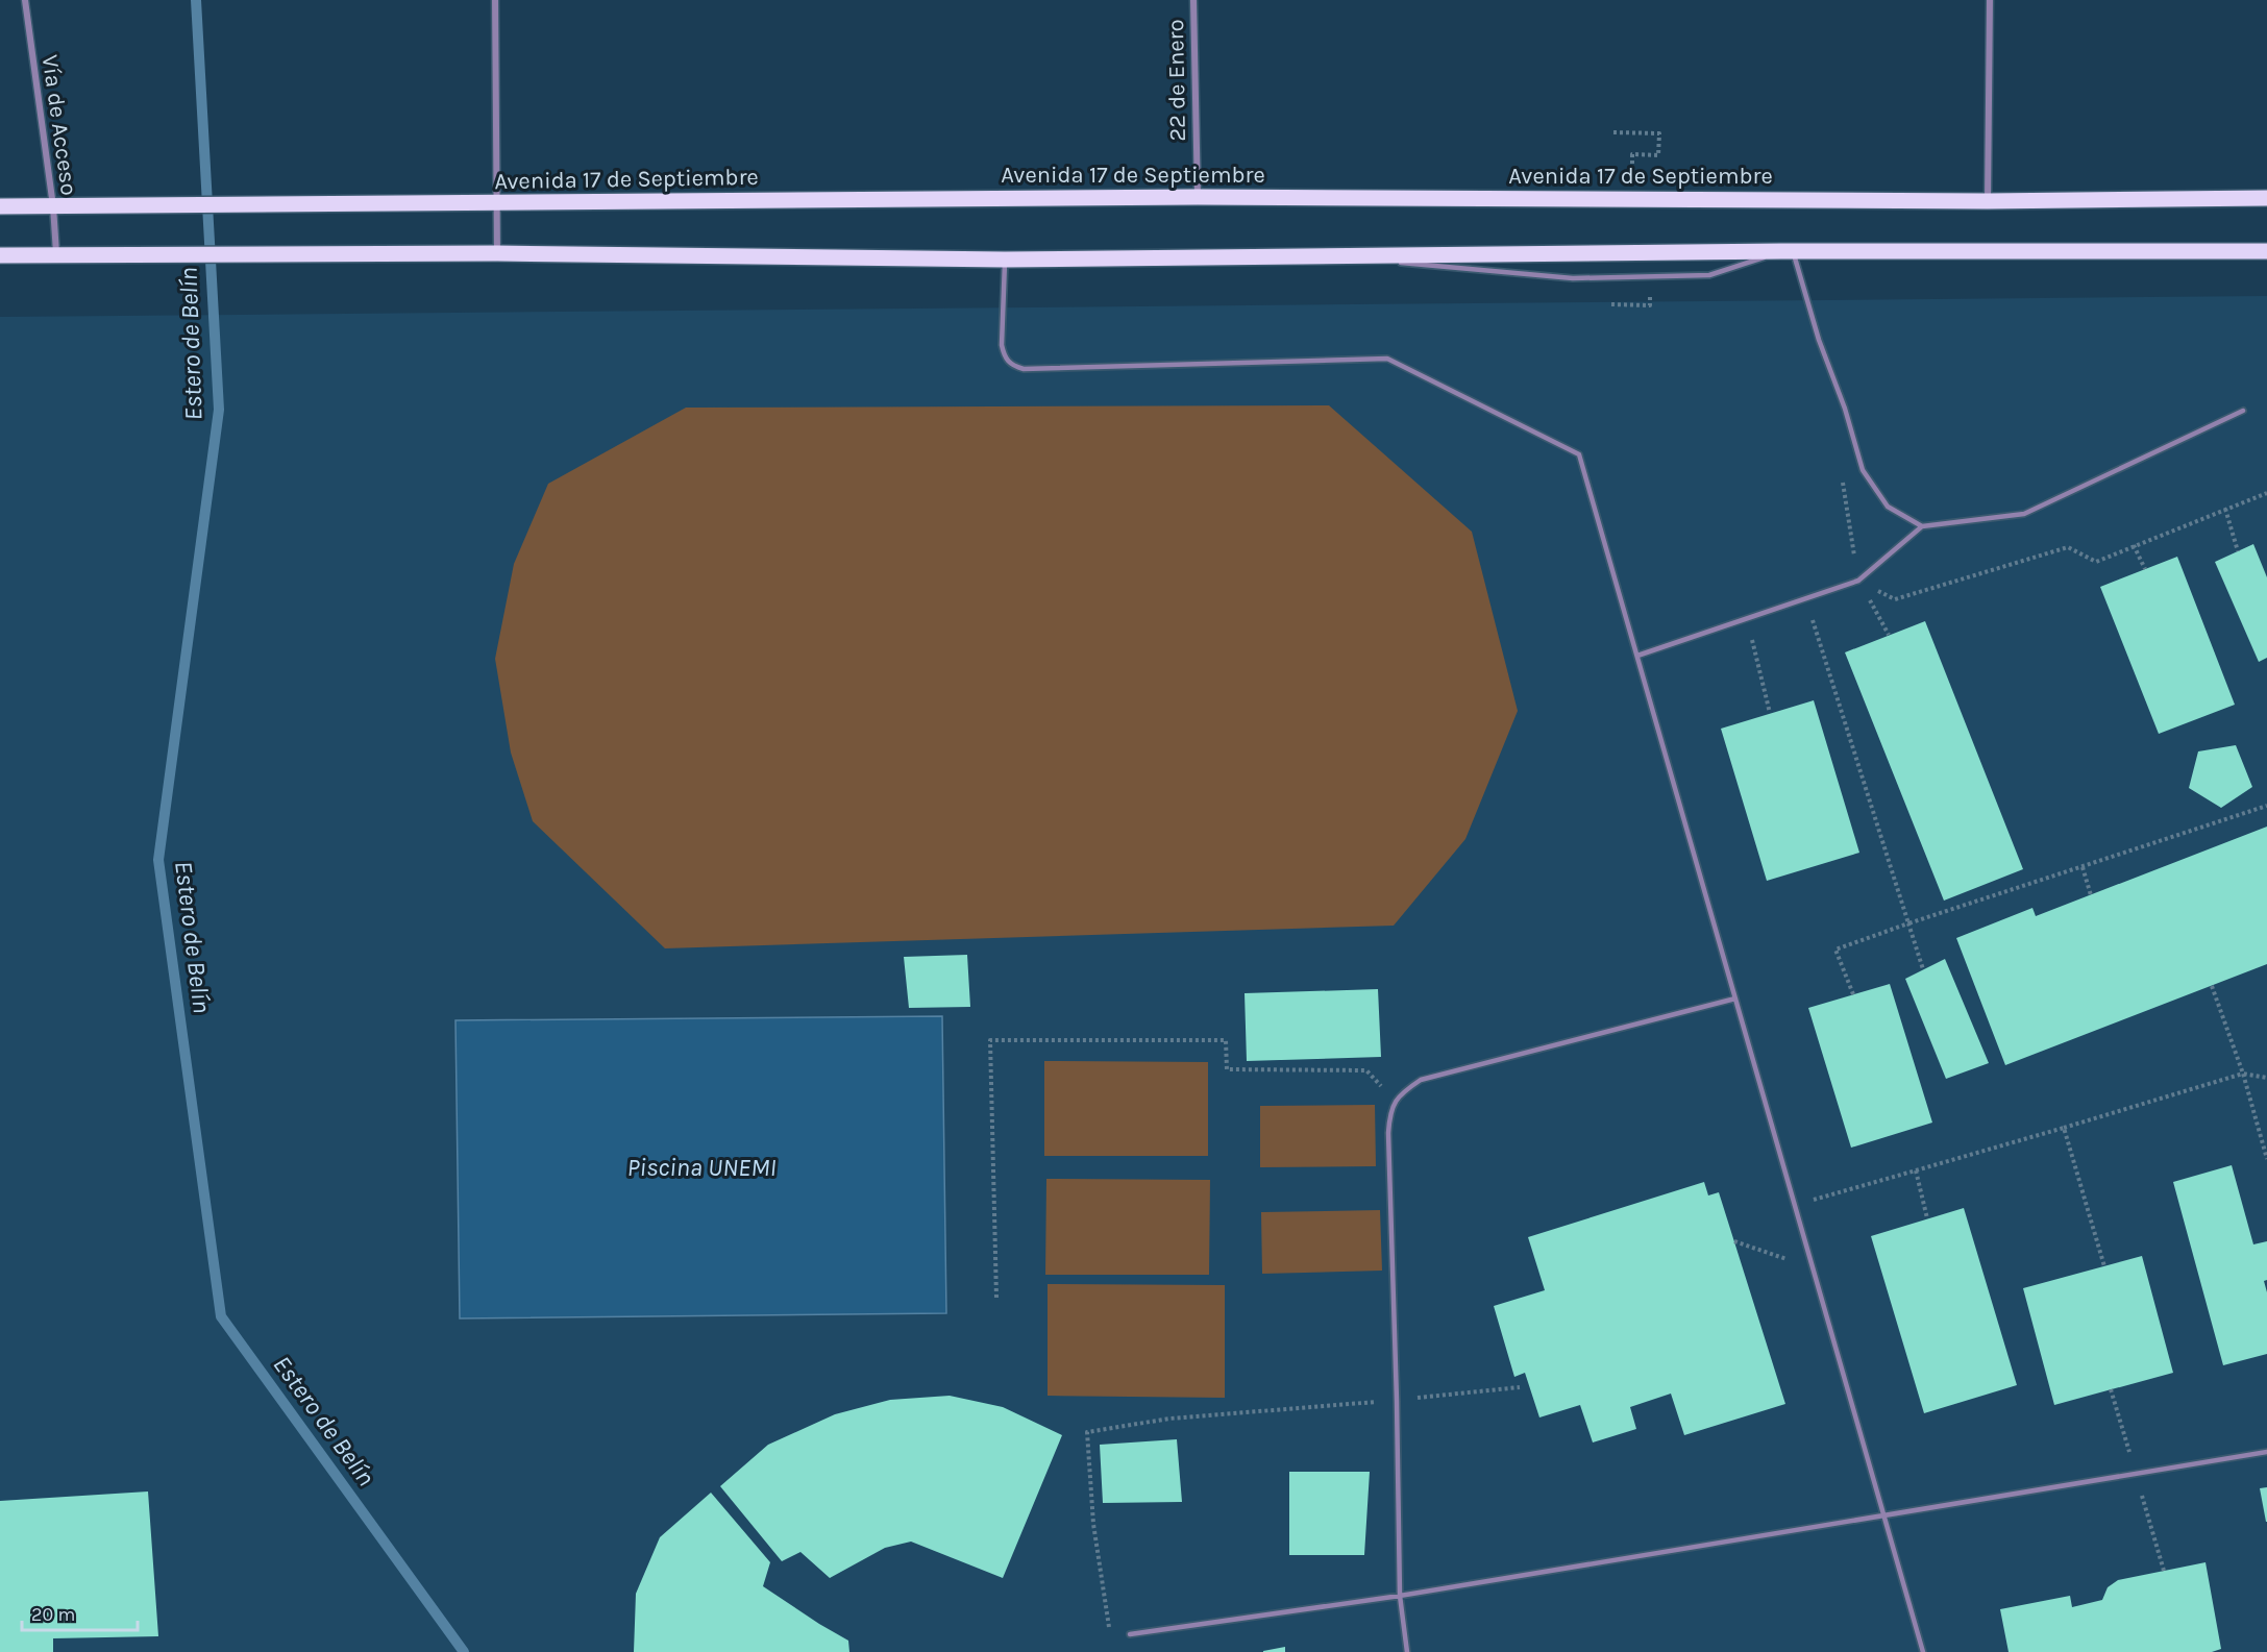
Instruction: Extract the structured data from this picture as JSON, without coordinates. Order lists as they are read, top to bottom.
{
  "streets": {
    "main road": ["Avenida 17 de Septiembre"],
    "street": ["22 de Enero", "Vía de Acceso"]
  },
  "crossings": [
    ["22 de Enero", "Avenida 17 de Septiembre"],
    ["Vía de Acceso", "Avenida 17 de Septiembre"]
  ],
  "water": ["Estero de Belín", "Piscina UNEMI"],
  "scale_bar": "20 m"
}
